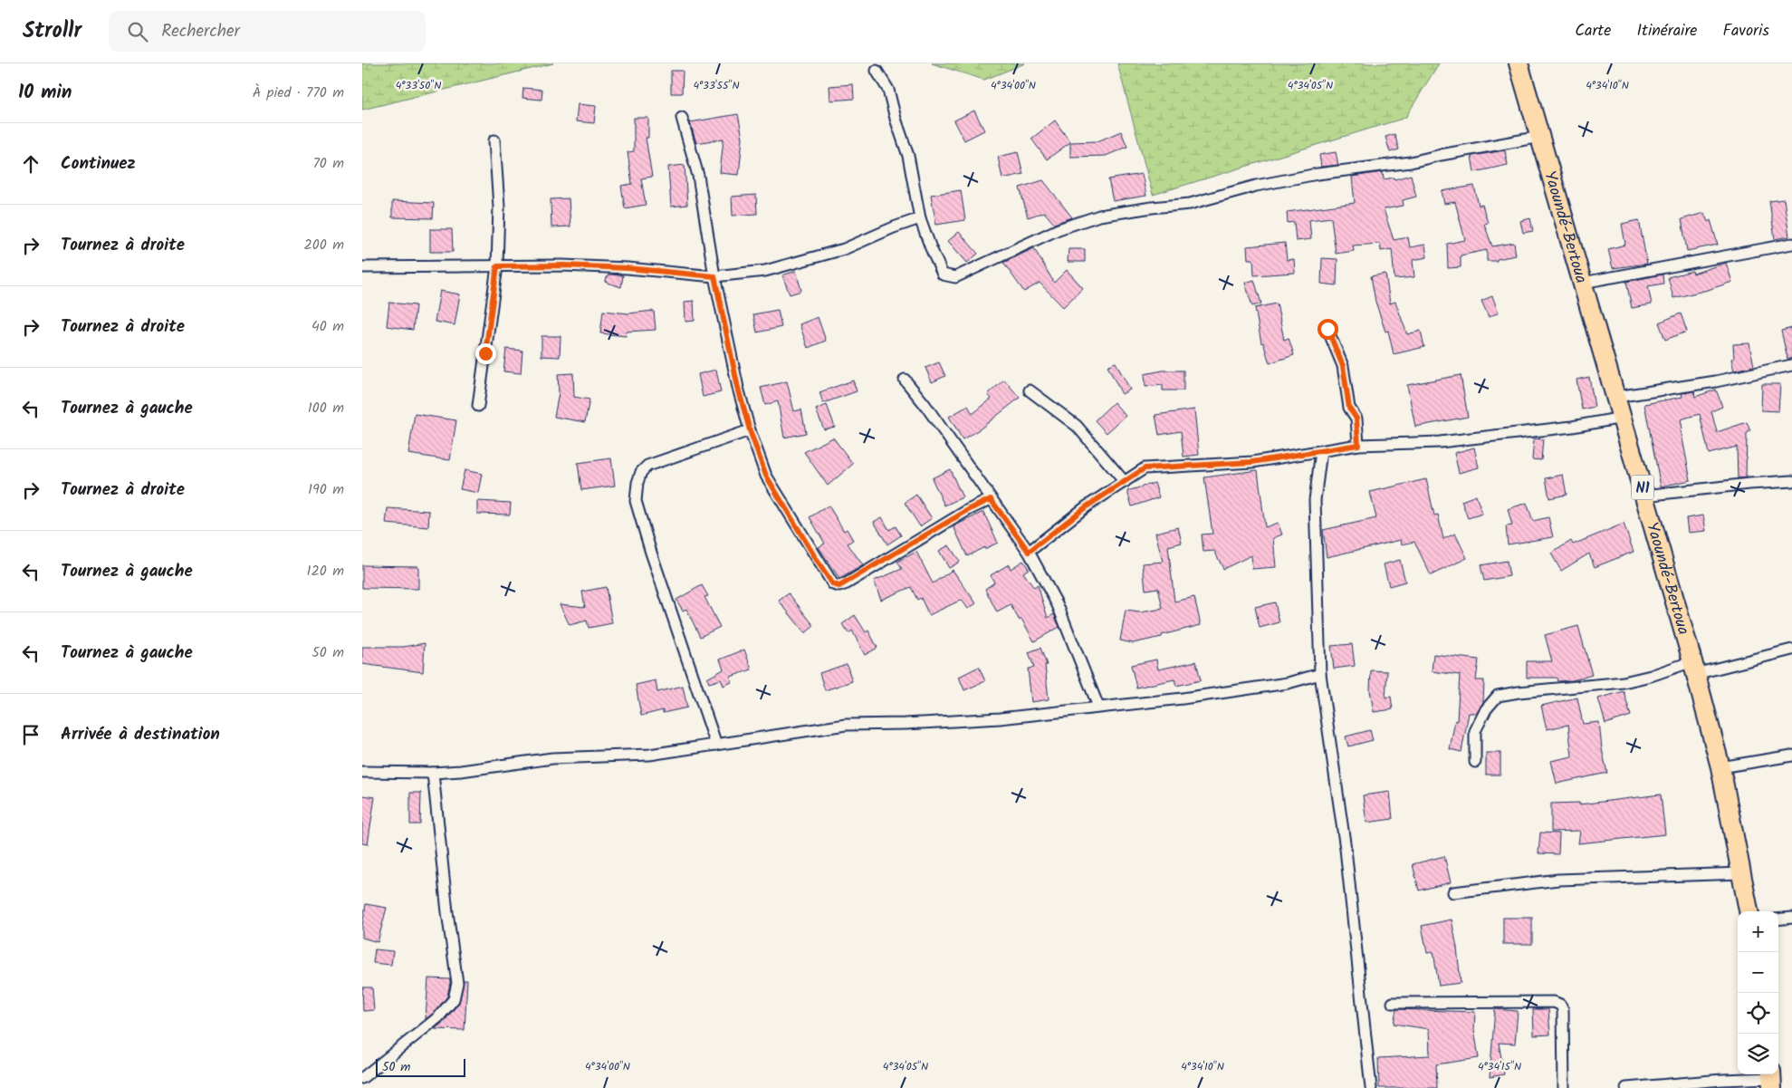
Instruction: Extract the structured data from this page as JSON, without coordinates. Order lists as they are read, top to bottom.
{
  "streets": {
    "highway": ["Yaoundé-Bertoua", "N1"]
  },
  "scale_bar": "50 m",
  "page": {
    "header": "Strollr",
    "search": "Rechercher",
    "nav": ["Carte", "Itinéraire", "Favoris"],
    "heading": ["10 min", "À pied · 770 m"],
    "list": [
      ["Continuez", "70 m"],
      ["Tournez à droite", "200 m"],
      ["Tournez à droite", "40 m"],
      ["Tournez à gauche", "100 m"],
      ["Tournez à droite", "190 m"],
      ["Tournez à gauche", "120 m"],
      ["Tournez à gauche", "50 m"],
      "Arrivée à destination"
    ],
    "map_buttons": ["+", "−"],
    "scale": "50 m"
  },
  "coordinates": [
    "4°33'55\"N",
    "4°33'50\"N",
    "4°34'00\"N",
    "4°34'05\"N",
    "4°34'10\"N",
    "4°34'15\"N"
  ]
}
